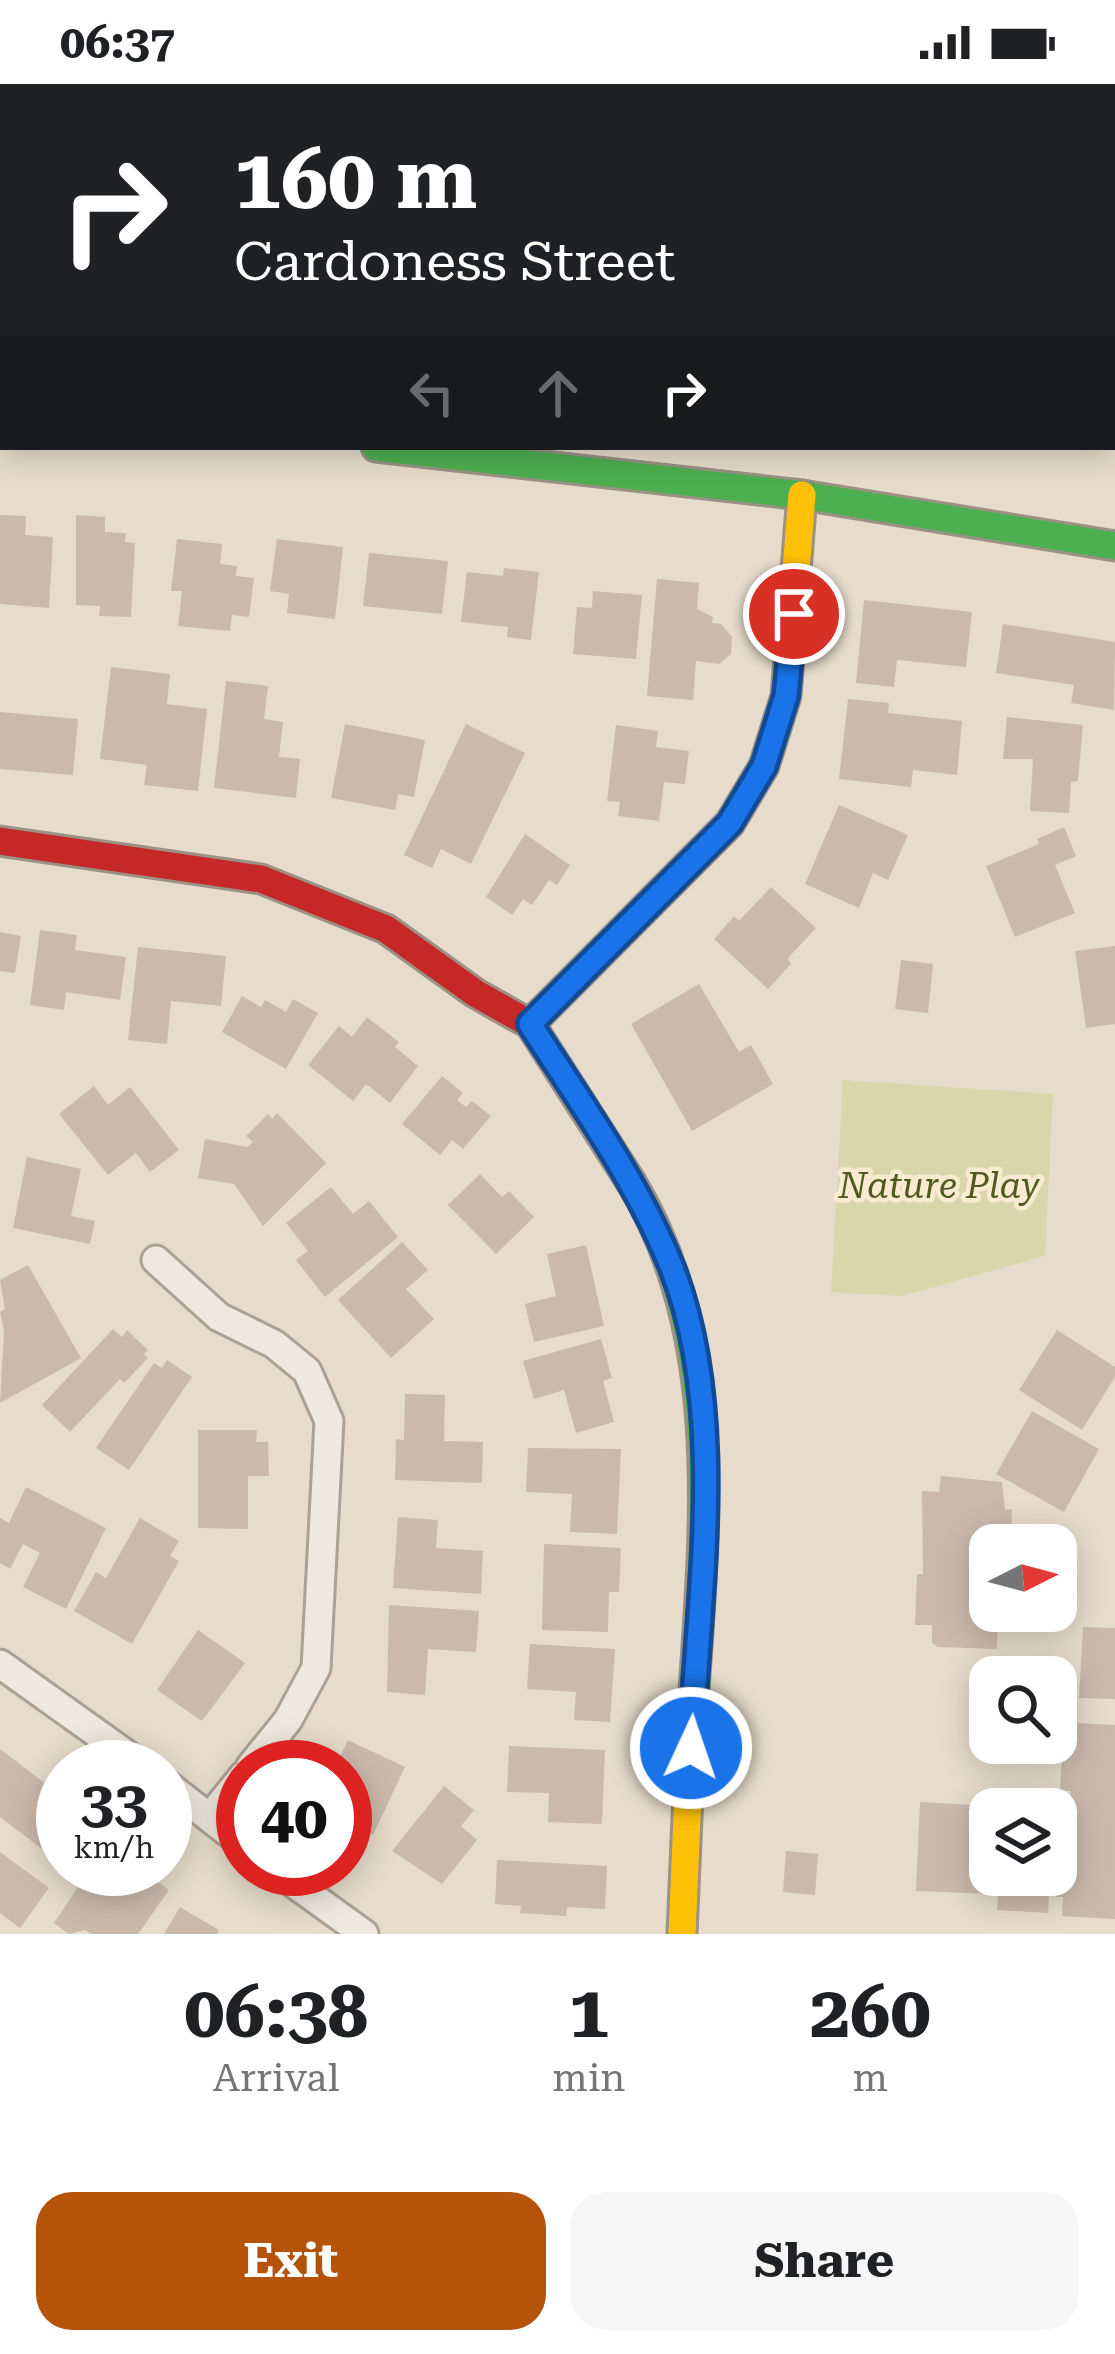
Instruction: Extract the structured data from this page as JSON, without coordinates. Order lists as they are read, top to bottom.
{
  "parks": ["Nature Play"],
  "north": "right",
  "page": {
    "status": "06:37",
    "turn": ["160 m", "Cardoness Street"],
    "speed": "33 km/h",
    "limit": "40",
    "eta": [
      "06:38",
      "Arrival",
      "1",
      "min",
      "260",
      "m"
    ],
    "buttons": ["Exit", "Share"]
  }
}
